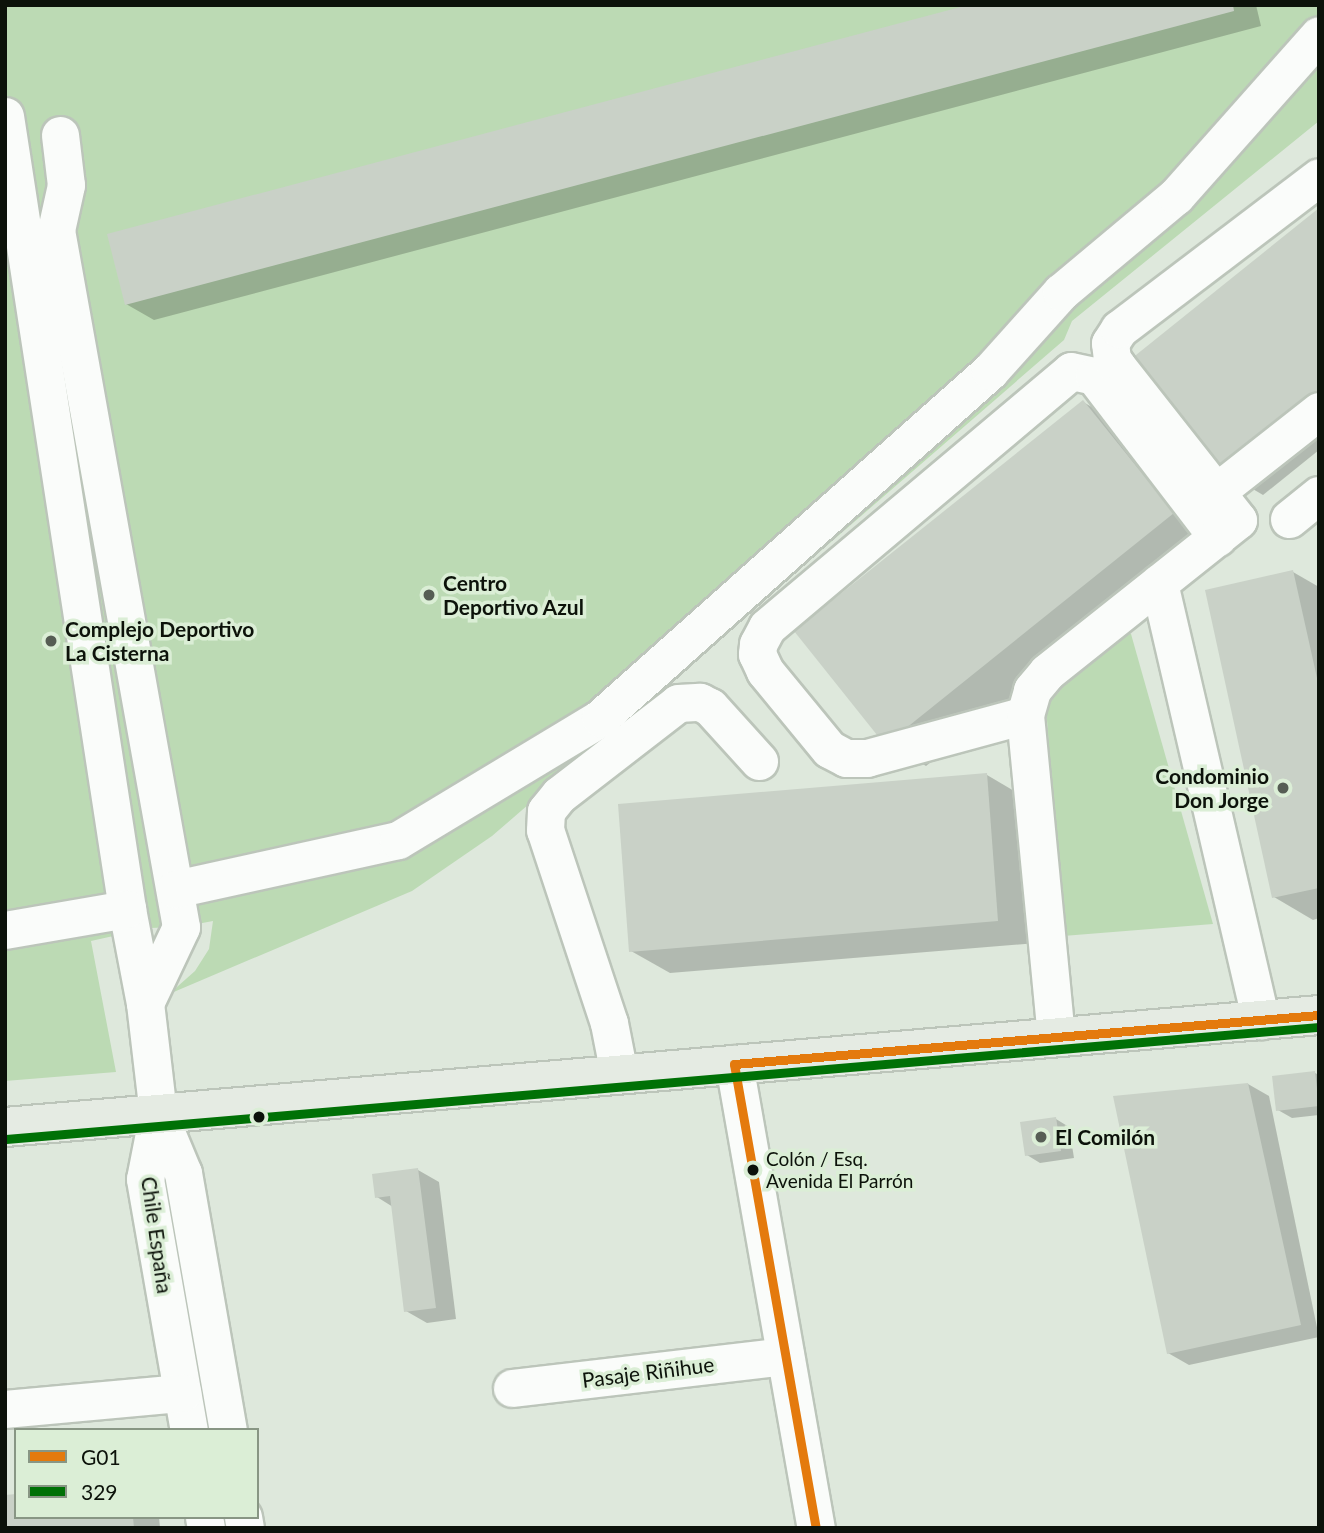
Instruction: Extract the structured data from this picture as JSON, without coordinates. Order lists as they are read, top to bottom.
{
  "streets": {
    "street": ["Chile España", "Pasaje Riñihue"]
  },
  "places": [
    "Centro Deportivo Azul",
    "Complejo Deportivo La Cisterna",
    "Condominio Don Jorge",
    "El Comilón",
    "Colón / Esq. Avenida El Parrón"
  ],
  "lines": ["transit line G01", "transit line 329"],
  "legend": ["G01", "329"]
}
